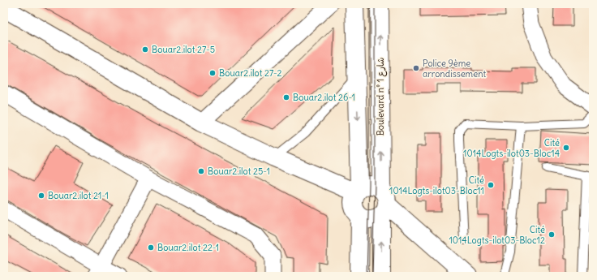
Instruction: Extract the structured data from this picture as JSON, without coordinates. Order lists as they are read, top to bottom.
{
  "streets": {
    "main road": ["Boulevard n° شارع 1"]
  },
  "places": [
    "Bouar2.ilot 27-5",
    "Police 9ème arrondissement",
    "Bouar2.ilot 27-2",
    "Bouar2.ilot 26-1",
    "Cité 1014Logts-ilot03-Bloc14",
    "Bouar2.ilot 25-1",
    "Cité 1014Logts-ilot03-Bloc11",
    "Bouar2.ilot 21-1",
    "Cité 1014Logts-ilot03-Bloc12",
    "Bouar2.ilot 22-1"
  ]
}
